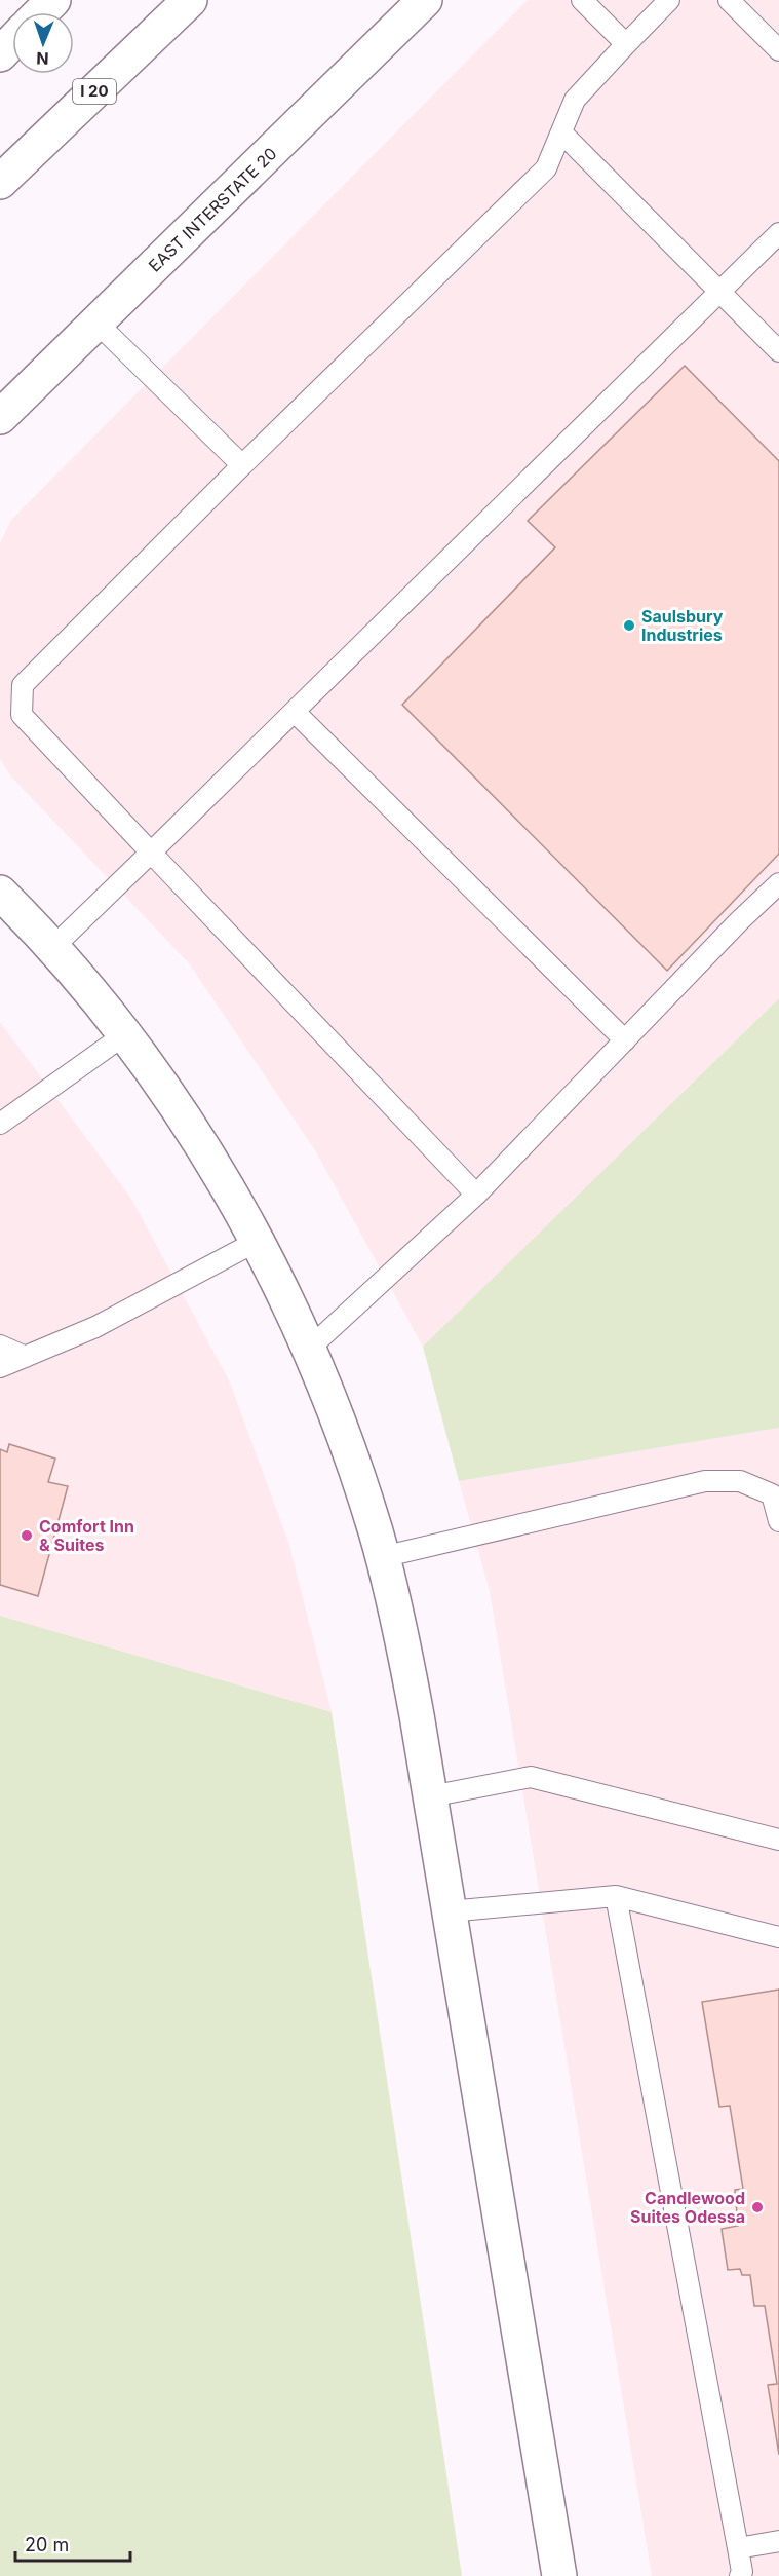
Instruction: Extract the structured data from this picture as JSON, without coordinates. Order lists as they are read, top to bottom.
{
  "streets": {
    "main road": ["I 20", "EAST INTERSTATE 20"]
  },
  "places": ["Saulsbury Industries", "Comfort Inn & Suites", "Candlewood Suites Odessa"],
  "scale_bar": "20 m",
  "north": "bottom"
}
